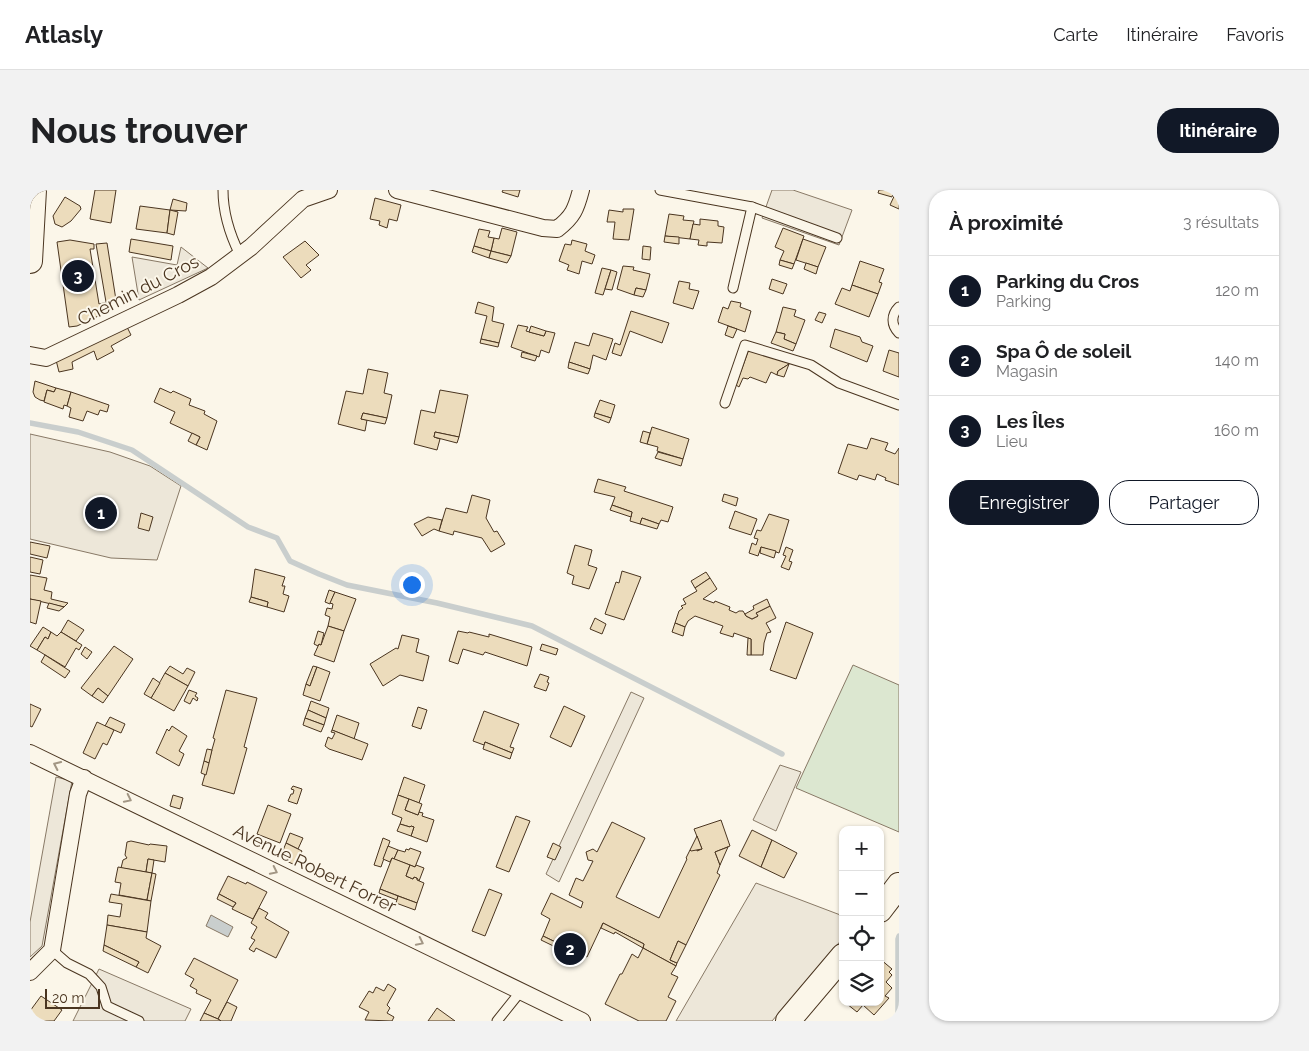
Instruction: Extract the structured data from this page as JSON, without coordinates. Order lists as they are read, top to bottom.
{
  "streets": {
    "street": ["Chemin du Cros", "Avenue Robert Forrer"]
  },
  "scale_bar": "20 m",
  "page": {
    "header": "Atlasly",
    "nav": ["Carte", "Itinéraire", "Favoris"],
    "buttons": [
      "Itinéraire",
      ["Enregistrer", "Partager"]
    ],
    "title": "Nous trouver",
    "heading": ["À proximité", "3 résultats"],
    "list": [
      {
        "mark": "1",
        "name": "Parking du Cros",
        "note": "Parking",
        "value": "120 m"
      },
      {
        "mark": "2",
        "name": "Spa Ô de soleil",
        "note": "Magasin",
        "value": "140 m"
      },
      {
        "mark": "3",
        "name": "Les Îles",
        "note": "Lieu",
        "value": "160 m"
      }
    ],
    "pins": ["3", "1", "2"],
    "map_buttons": ["+", "−"],
    "scale": "20 m"
  }
}
